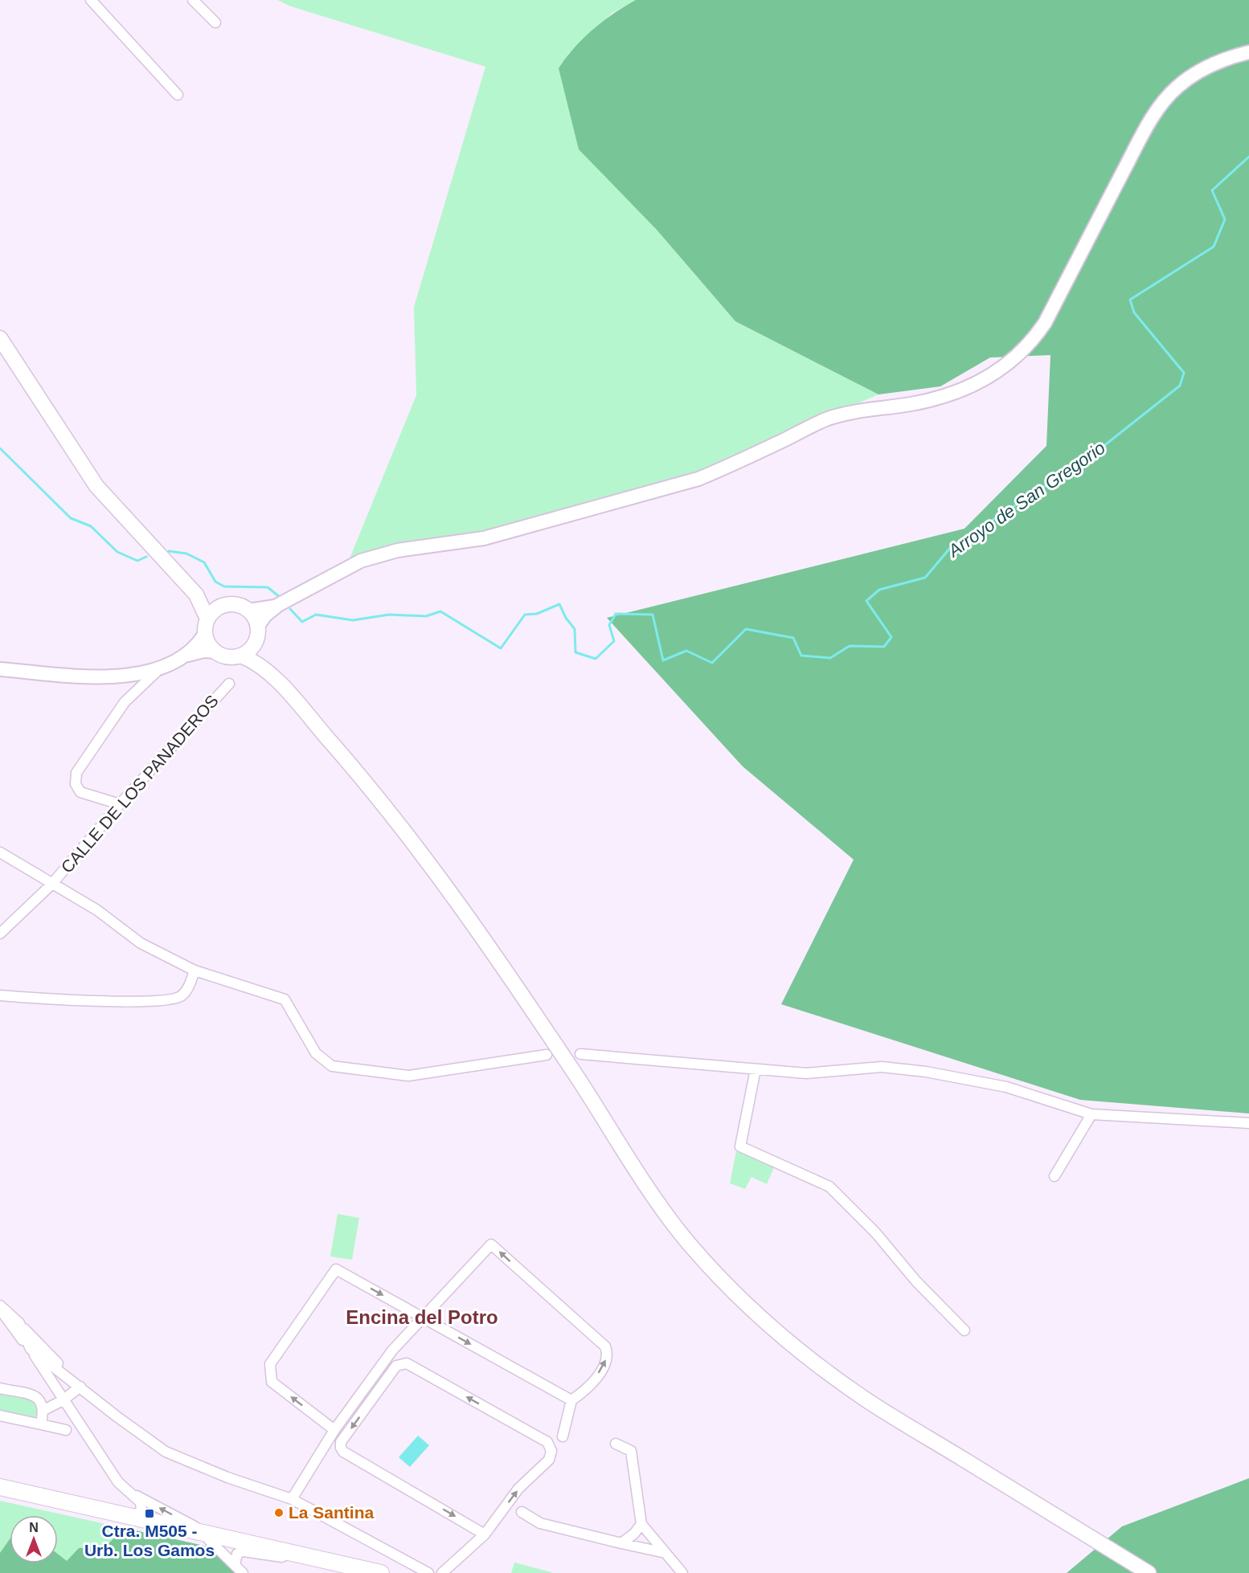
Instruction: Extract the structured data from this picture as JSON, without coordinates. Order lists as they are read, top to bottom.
{
  "streets": {
    "street": ["CALLE DE LOS PANADEROS"]
  },
  "districts": ["Encina del Potro"],
  "water": ["Arroyo de San Gregorio"],
  "places": {
    "other": ["La Santina"],
    "transit": ["Ctra. M505 - Urb. Los Gamos"]
  },
  "north": "top"
}
